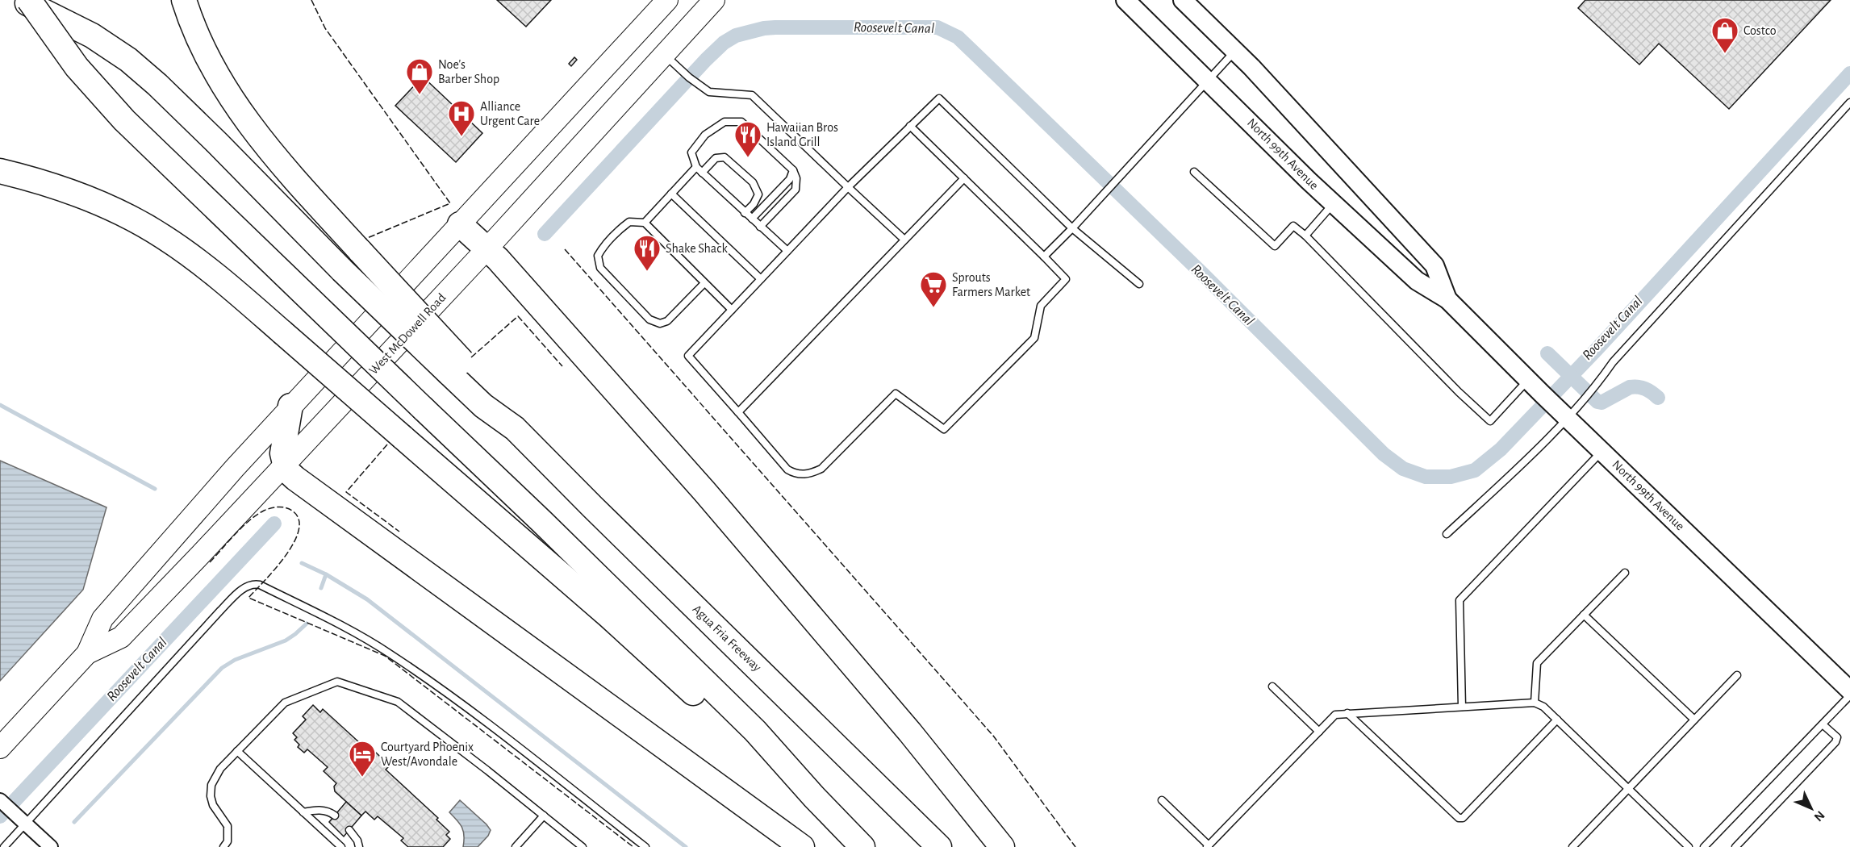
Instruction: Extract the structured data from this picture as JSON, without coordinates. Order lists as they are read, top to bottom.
{
  "streets": {
    "highway": ["Agua Fria Freeway"],
    "main road": ["North 99th Avenue", "West McDowell Road"]
  },
  "water": ["Roosevelt Canal"],
  "places": {
    "shop": ["Costco", "Noe's Barber Shop"],
    "hospital": ["Alliance Urgent Care"],
    "restaurant": ["Hawaiian Bros Island Grill", "Shake Shack"],
    "supermarket": ["Sprouts Farmers Market"],
    "hotel": ["Courtyard Phoenix West/Avondale"]
  },
  "north": "bottom right"
}
